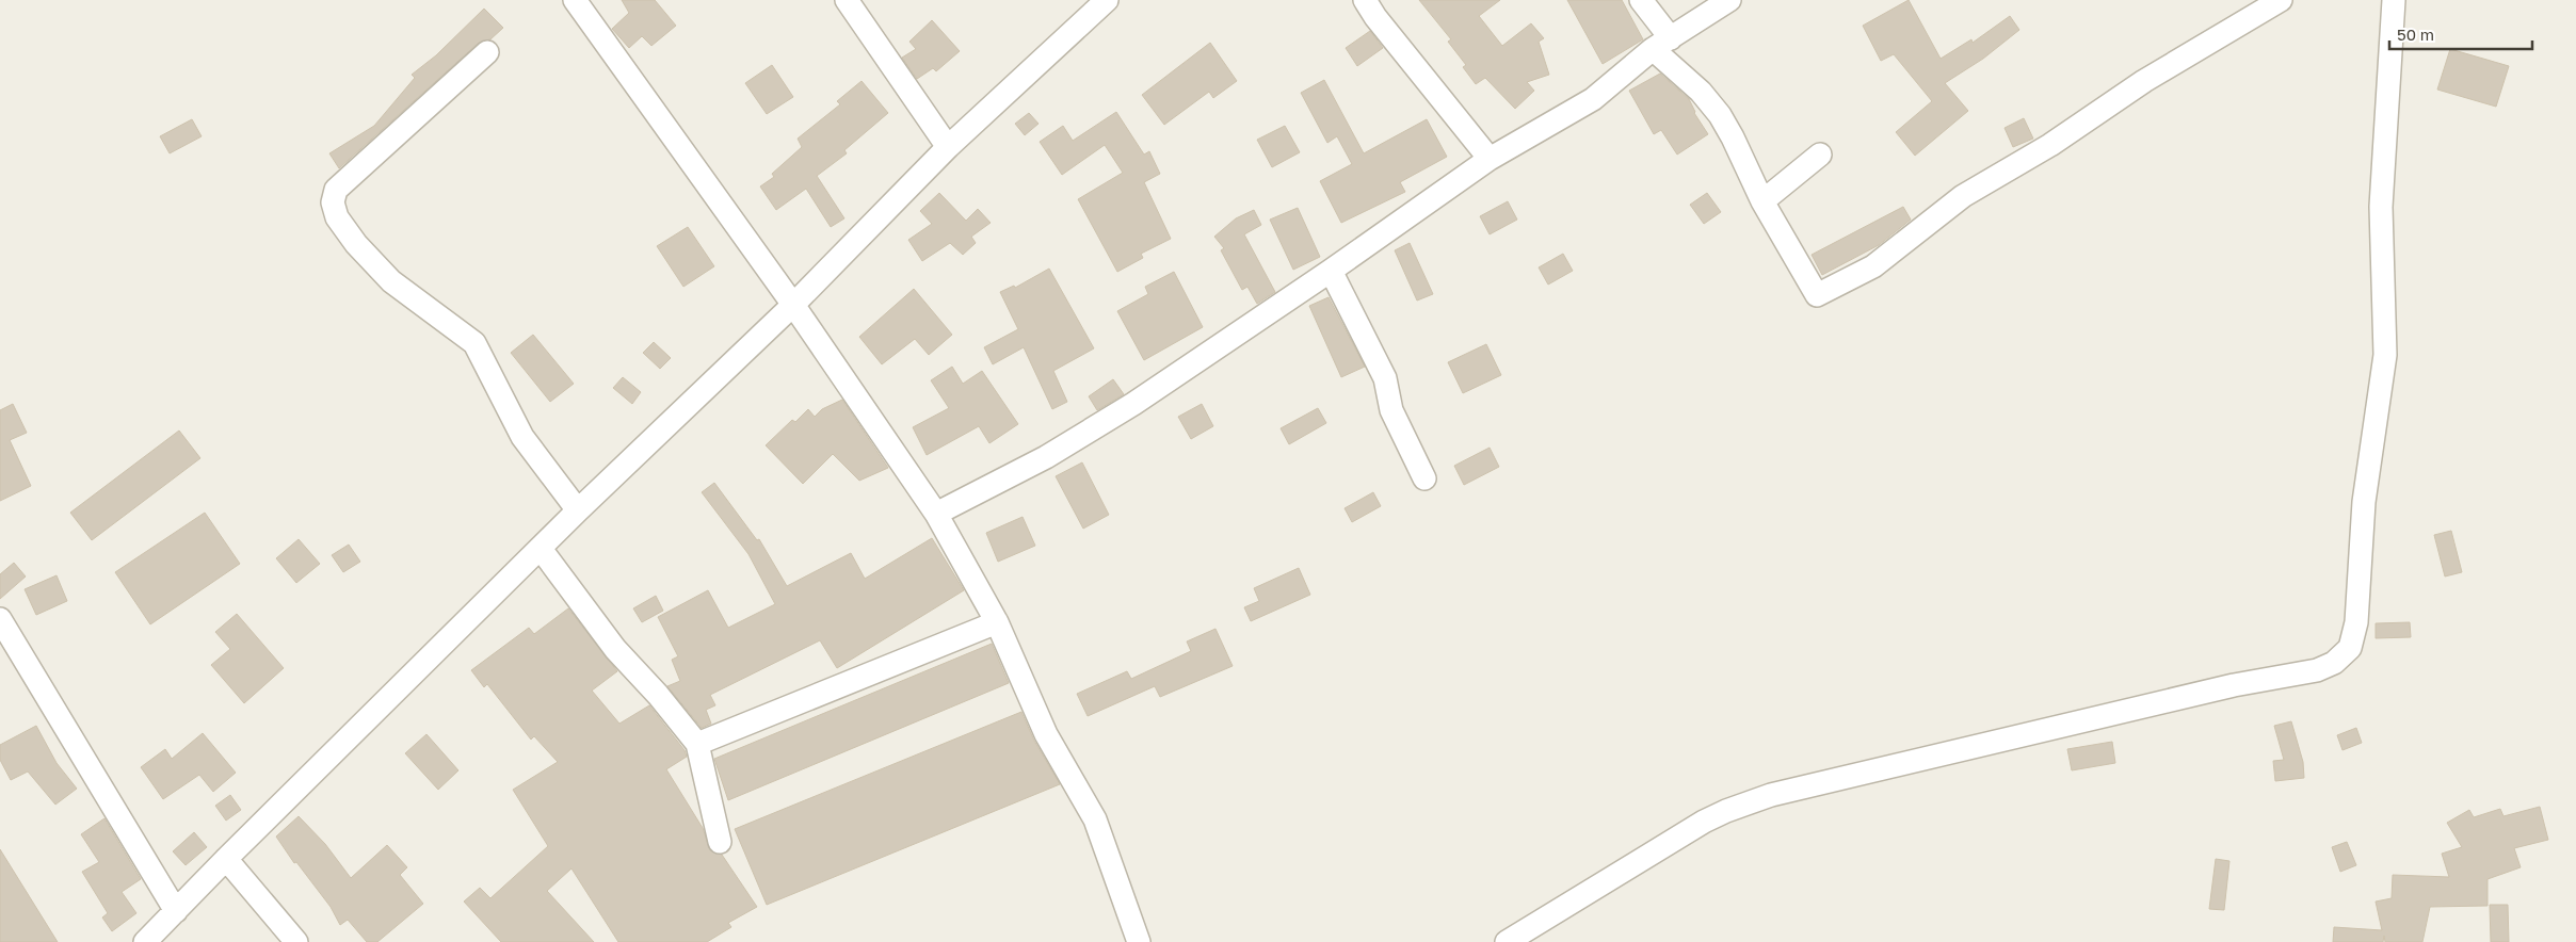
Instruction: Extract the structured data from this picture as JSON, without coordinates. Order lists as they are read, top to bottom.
{
  "scale_bar": "50 m"
}
